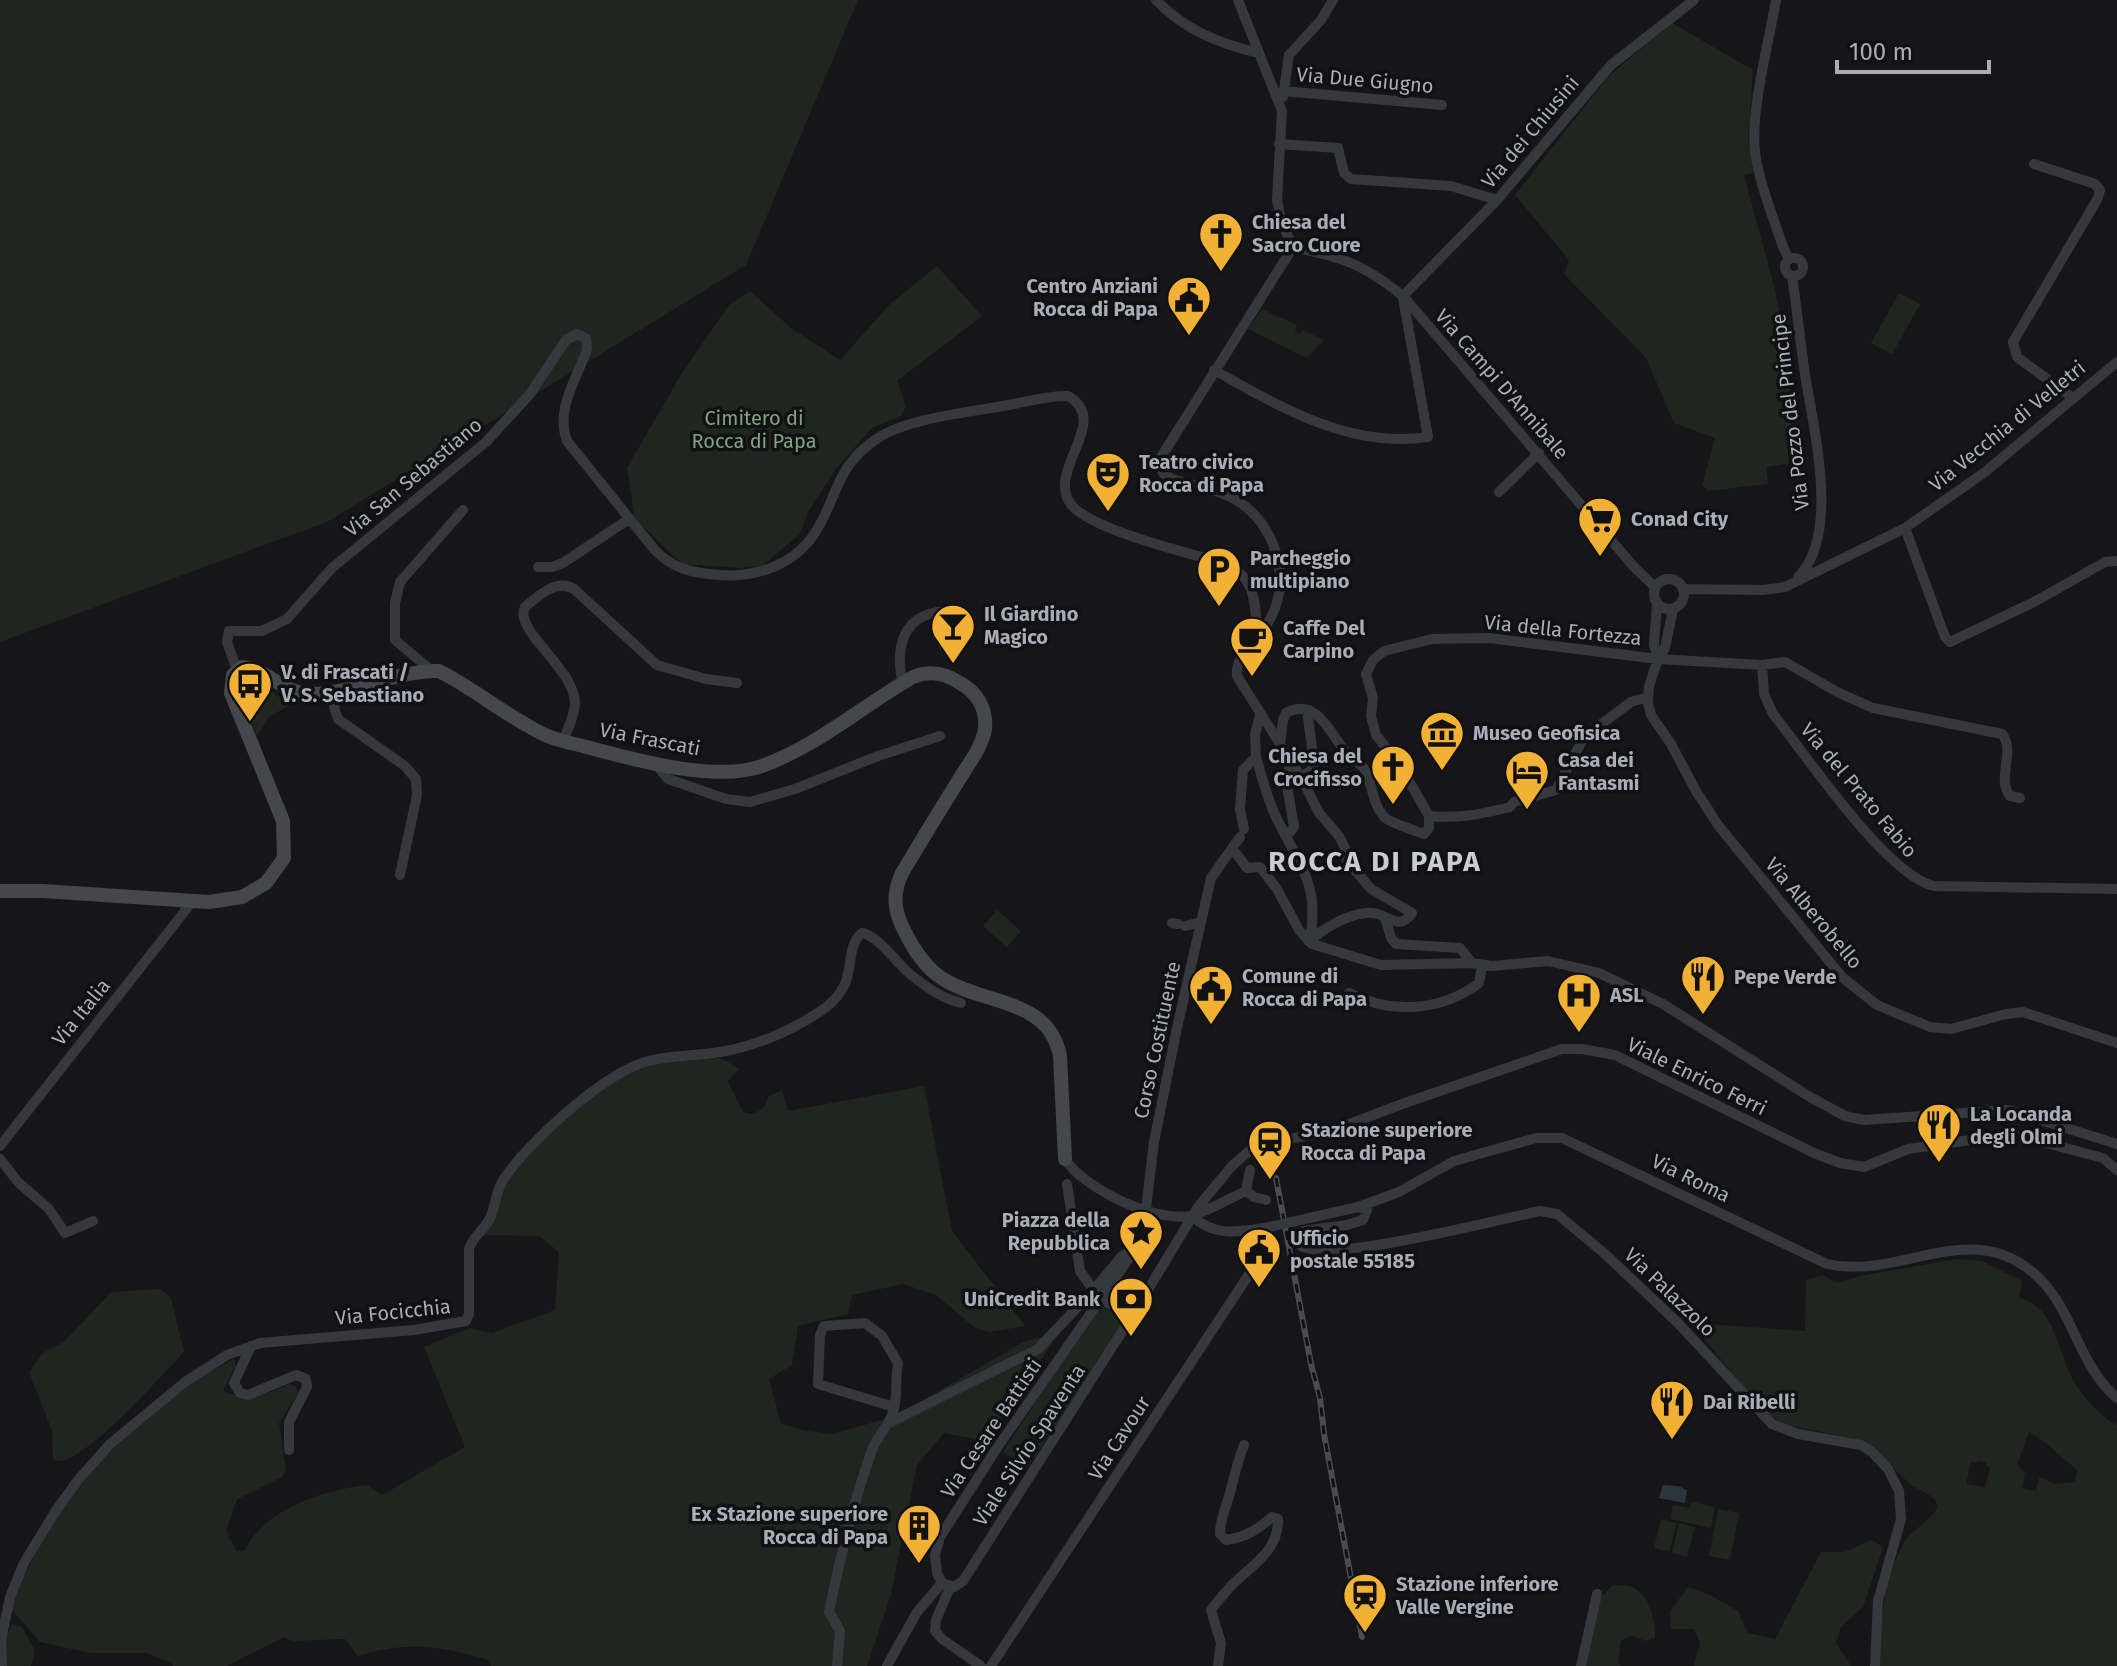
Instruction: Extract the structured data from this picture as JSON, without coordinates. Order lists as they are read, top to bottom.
{
  "streets": {
    "main road": ["Via Frascati"],
    "street": [
      "Via Due Giugno",
      "Via dei Chiusini",
      "Via Campi D'Annibale",
      "Via Pozzo del Principe",
      "Via Vecchia di Velletri",
      "Via San Sebastiano",
      "Via della Fortezza",
      "Via del Prato Fabio",
      "Via Alberobello",
      "Via Italia",
      "Corso Costituente",
      "Viale Enrico Ferri",
      "Via Roma",
      "Via Palazzolo",
      "Via Focicchia",
      "Via Cesare Battisti",
      "Via Cavour",
      "Viale Silvio Spaventa"
    ]
  },
  "crossings": [
    ["Via dei Chiusini", "Via Campi D'Annibale"],
    ["Via Campi D'Annibale", "Via Vecchia di Velletri"],
    ["Via Pozzo del Principe", "Via Vecchia di Velletri"],
    ["Via della Fortezza", "Via del Prato Fabio"],
    ["Viale Enrico Ferri", "Via Roma"],
    ["Via Roma", "Via Palazzolo"],
    ["Via Roma", "Via Cavour"],
    ["Via Cesare Battisti", "Viale Silvio Spaventa"]
  ],
  "districts": ["ROCCA DI PAPA"],
  "parks": ["Cimitero di Rocca di Papa"],
  "places": {
    "church": ["Chiesa del Sacro Cuore", "Chiesa del Crocifisso"],
    "public building": ["Centro Anziani Rocca di Papa", "Comune di Rocca di Papa", "Ufficio postale 55185"],
    "theatre": ["Teatro civico Rocca di Papa"],
    "supermarket": ["Conad City"],
    "parking": ["Parcheggio multipiano"],
    "bar": ["Il Giardino Magico"],
    "cafe": ["Caffe Del Carpino"],
    "bus stop": ["V. di Frascati / V. S. Sebastiano"],
    "museum": ["Museo Geofisica"],
    "hotel": ["Casa dei Fantasmi"],
    "restaurant": ["Pepe Verde", "La Locanda degli Olmi", "Dai Ribelli"],
    "hospital": ["ASL"],
    "station": ["Stazione superiore Rocca di Papa", "Stazione inferiore Valle Vergine"],
    "place": ["Piazza della Repubblica"],
    "bank": ["UniCredit Bank"],
    "building": ["Ex Stazione superiore Rocca di Papa"]
  },
  "scale_bar": "100 m"
}
